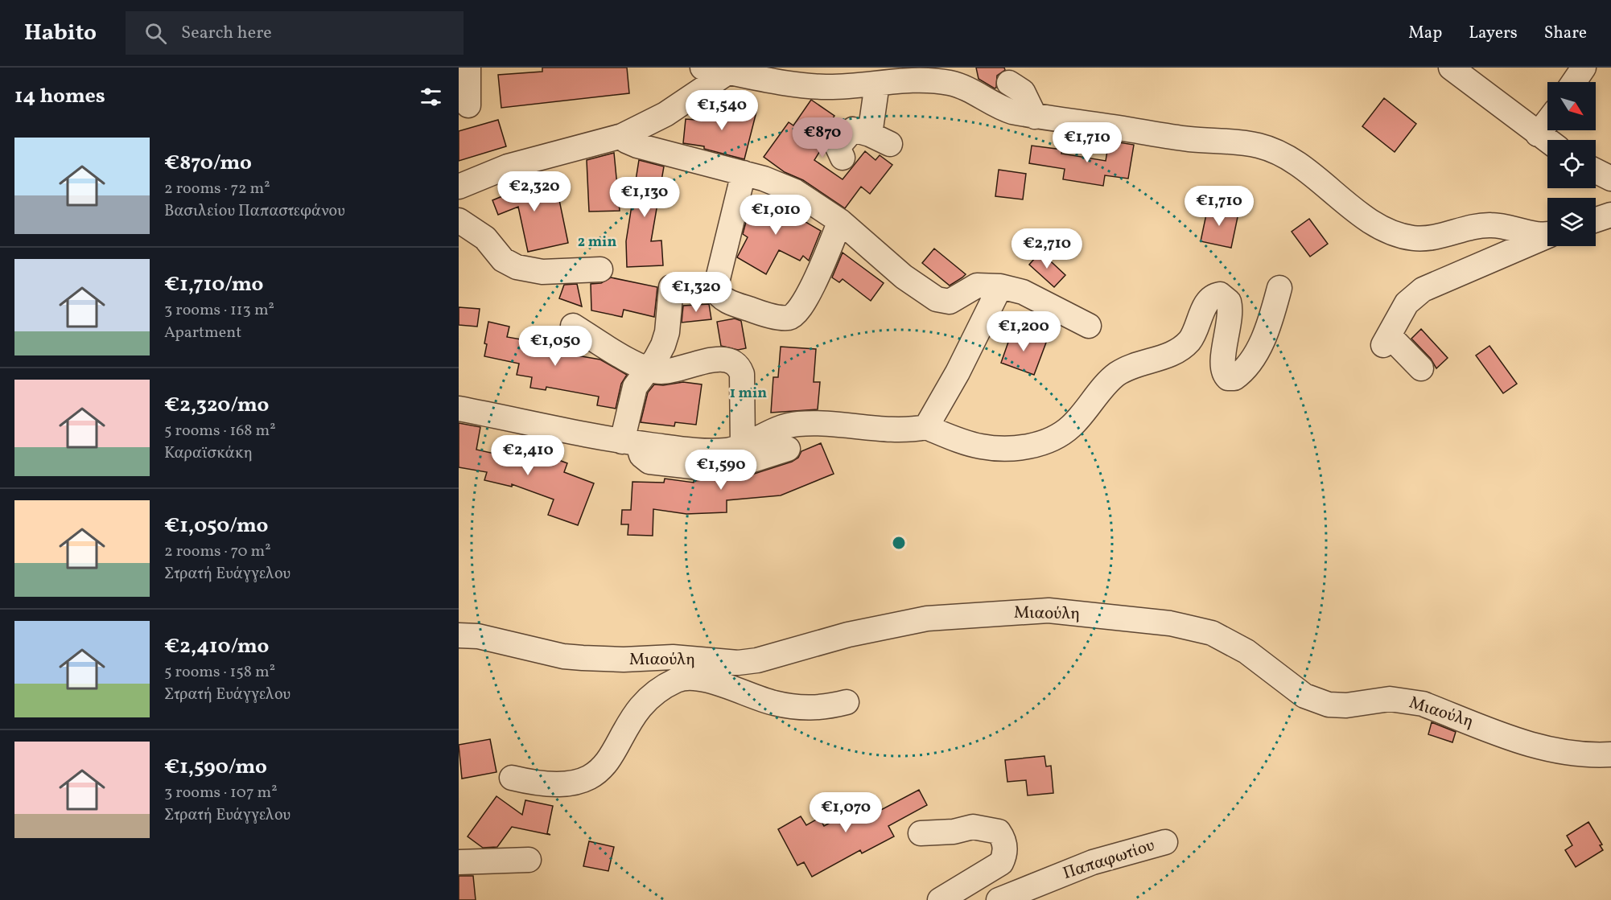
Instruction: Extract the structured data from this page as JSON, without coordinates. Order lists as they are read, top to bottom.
{
  "streets": {
    "street": ["Μιαούλη", "Παπαφωτίου"]
  },
  "north": "bottom right",
  "page": {
    "header": "Habito",
    "search": "Search here",
    "nav": ["Map", "Layers", "Share"],
    "heading": "14 homes",
    "price": [
      "€1,540",
      "€870",
      "€1,710",
      "€2,320",
      "€1,130",
      "€1,710",
      "€1,010",
      "€2,710",
      "€1,320",
      "€1,200",
      "€1,050",
      "€2,410",
      "€1,590",
      "€1,070"
    ],
    "list": [
      {
        "name": "€870/mo",
        "note": "2 rooms · 72 m² · Βασιλείου Παπαστεφάνου"
      },
      {
        "name": "€1,710/mo",
        "note": "3 rooms · 113 m² · Apartment"
      },
      {
        "name": "€2,320/mo",
        "note": "5 rooms · 168 m² · Καραϊσκάκη"
      },
      {
        "name": "€1,050/mo",
        "note": "2 rooms · 70 m² · Στρατή Ευάγγελου"
      },
      {
        "name": "€2,410/mo",
        "note": "5 rooms · 158 m² · Στρατή Ευάγγελου"
      },
      {
        "name": "€1,590/mo",
        "note": "3 rooms · 107 m² · Στρατή Ευάγγελου"
      }
    ]
  },
  "rings": ["2 min", "1 min"]
}
